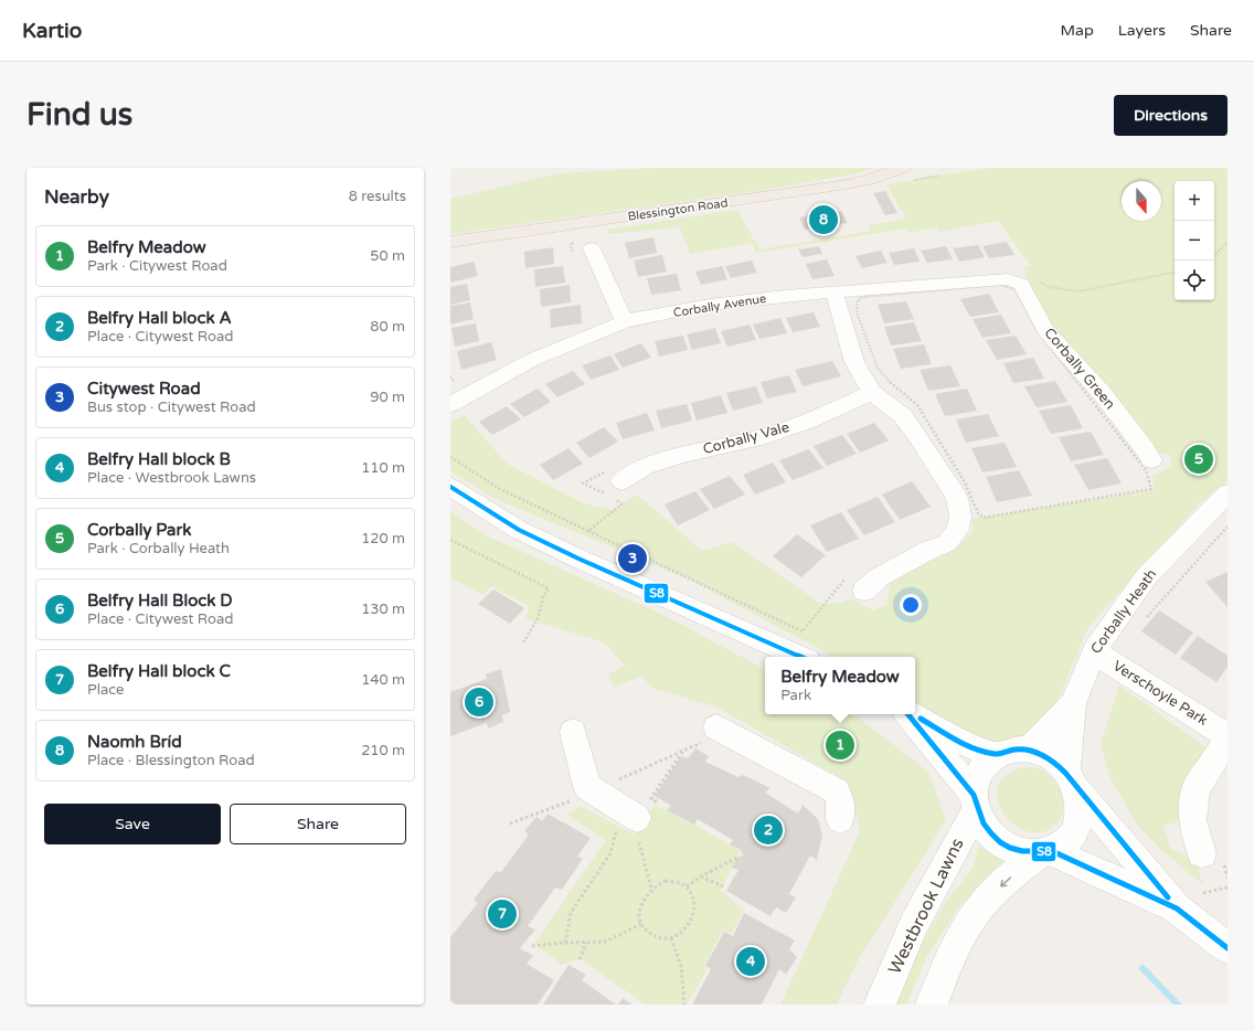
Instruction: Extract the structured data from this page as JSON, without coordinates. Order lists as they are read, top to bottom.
{
  "streets": {
    "main road": ["Blessington Road"],
    "street": [
      "Corbally Avenue",
      "Corbally Green",
      "Corbally Vale",
      "Corbally Heath",
      "Verschoyle Park",
      "Westbrook Lawns"
    ]
  },
  "crossings": [
    ["Corbally Avenue", "Corbally Green"],
    ["Corbally Heath", "Verschoyle Park"]
  ],
  "lines": ["transit line S8"],
  "north": "bottom",
  "page": {
    "header": "Kartio",
    "nav": ["Map", "Layers", "Share"],
    "buttons": [
      "Directions",
      ["Save", "Share"]
    ],
    "title": "Find us",
    "heading": ["Nearby", "8 results"],
    "map_buttons": ["+", "−"],
    "pins": [
      "8",
      "5",
      "3",
      "6",
      "1",
      "2",
      "7",
      "4"
    ],
    "list": [
      {
        "mark": "1",
        "name": "Belfry Meadow",
        "note": "Park · Citywest Road",
        "value": "50 m"
      },
      {
        "mark": "2",
        "name": "Belfry Hall block A",
        "note": "Place · Citywest Road",
        "value": "80 m"
      },
      {
        "mark": "3",
        "name": "Citywest Road",
        "note": "Bus stop · Citywest Road",
        "value": "90 m"
      },
      {
        "mark": "4",
        "name": "Belfry Hall block B",
        "note": "Place · Westbrook Lawns",
        "value": "110 m"
      },
      {
        "mark": "5",
        "name": "Corbally Park",
        "note": "Park · Corbally Heath",
        "value": "120 m"
      },
      {
        "mark": "6",
        "name": "Belfry Hall Block D",
        "note": "Place · Citywest Road",
        "value": "130 m"
      },
      {
        "mark": "7",
        "name": "Belfry Hall block C",
        "note": "Place",
        "value": "140 m"
      },
      {
        "mark": "8",
        "name": "Naomh Bríd",
        "note": "Place · Blessington Road",
        "value": "210 m"
      }
    ],
    "popup": ["Belfry Meadow", "Park"]
  }
}
